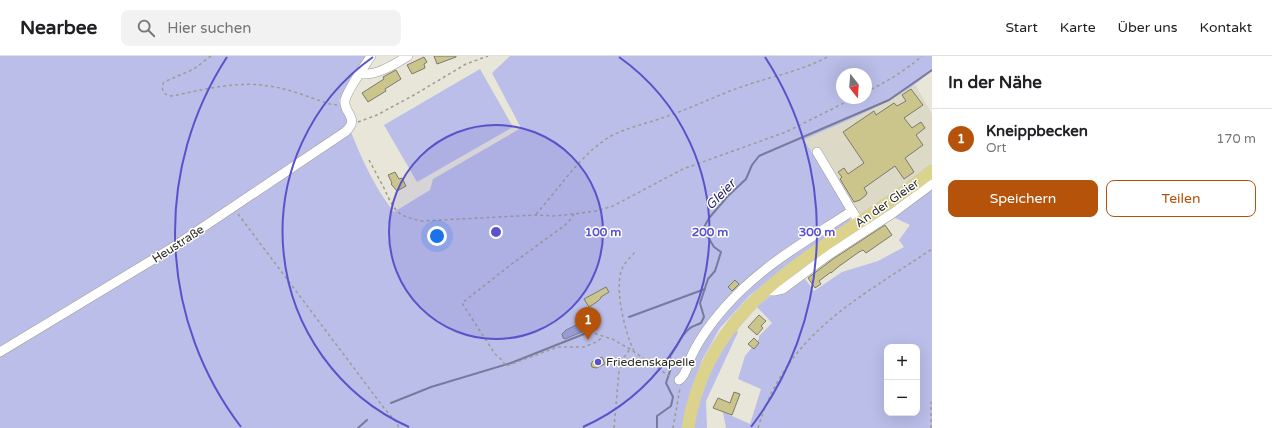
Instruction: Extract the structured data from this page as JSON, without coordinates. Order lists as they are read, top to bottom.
{
  "streets": {
    "main road": ["An der Gleier"],
    "street": ["Heustraße"]
  },
  "water": ["Gleier"],
  "places": ["Friedenskapelle"],
  "north": "bottom",
  "page": {
    "header": "Nearbee",
    "search": "Hier suchen",
    "nav": [
      "Start",
      "Karte",
      "Über uns",
      "Kontakt"
    ],
    "heading": "In der Nähe",
    "list": [
      {
        "mark": "1",
        "name": "Kneippbecken",
        "note": "Ort",
        "value": "170 m"
      }
    ],
    "buttons": ["Speichern", "Teilen"],
    "pins": "1",
    "map_buttons": ["+", "−"]
  },
  "rings": ["100 m", "200 m", "300 m"]
}
